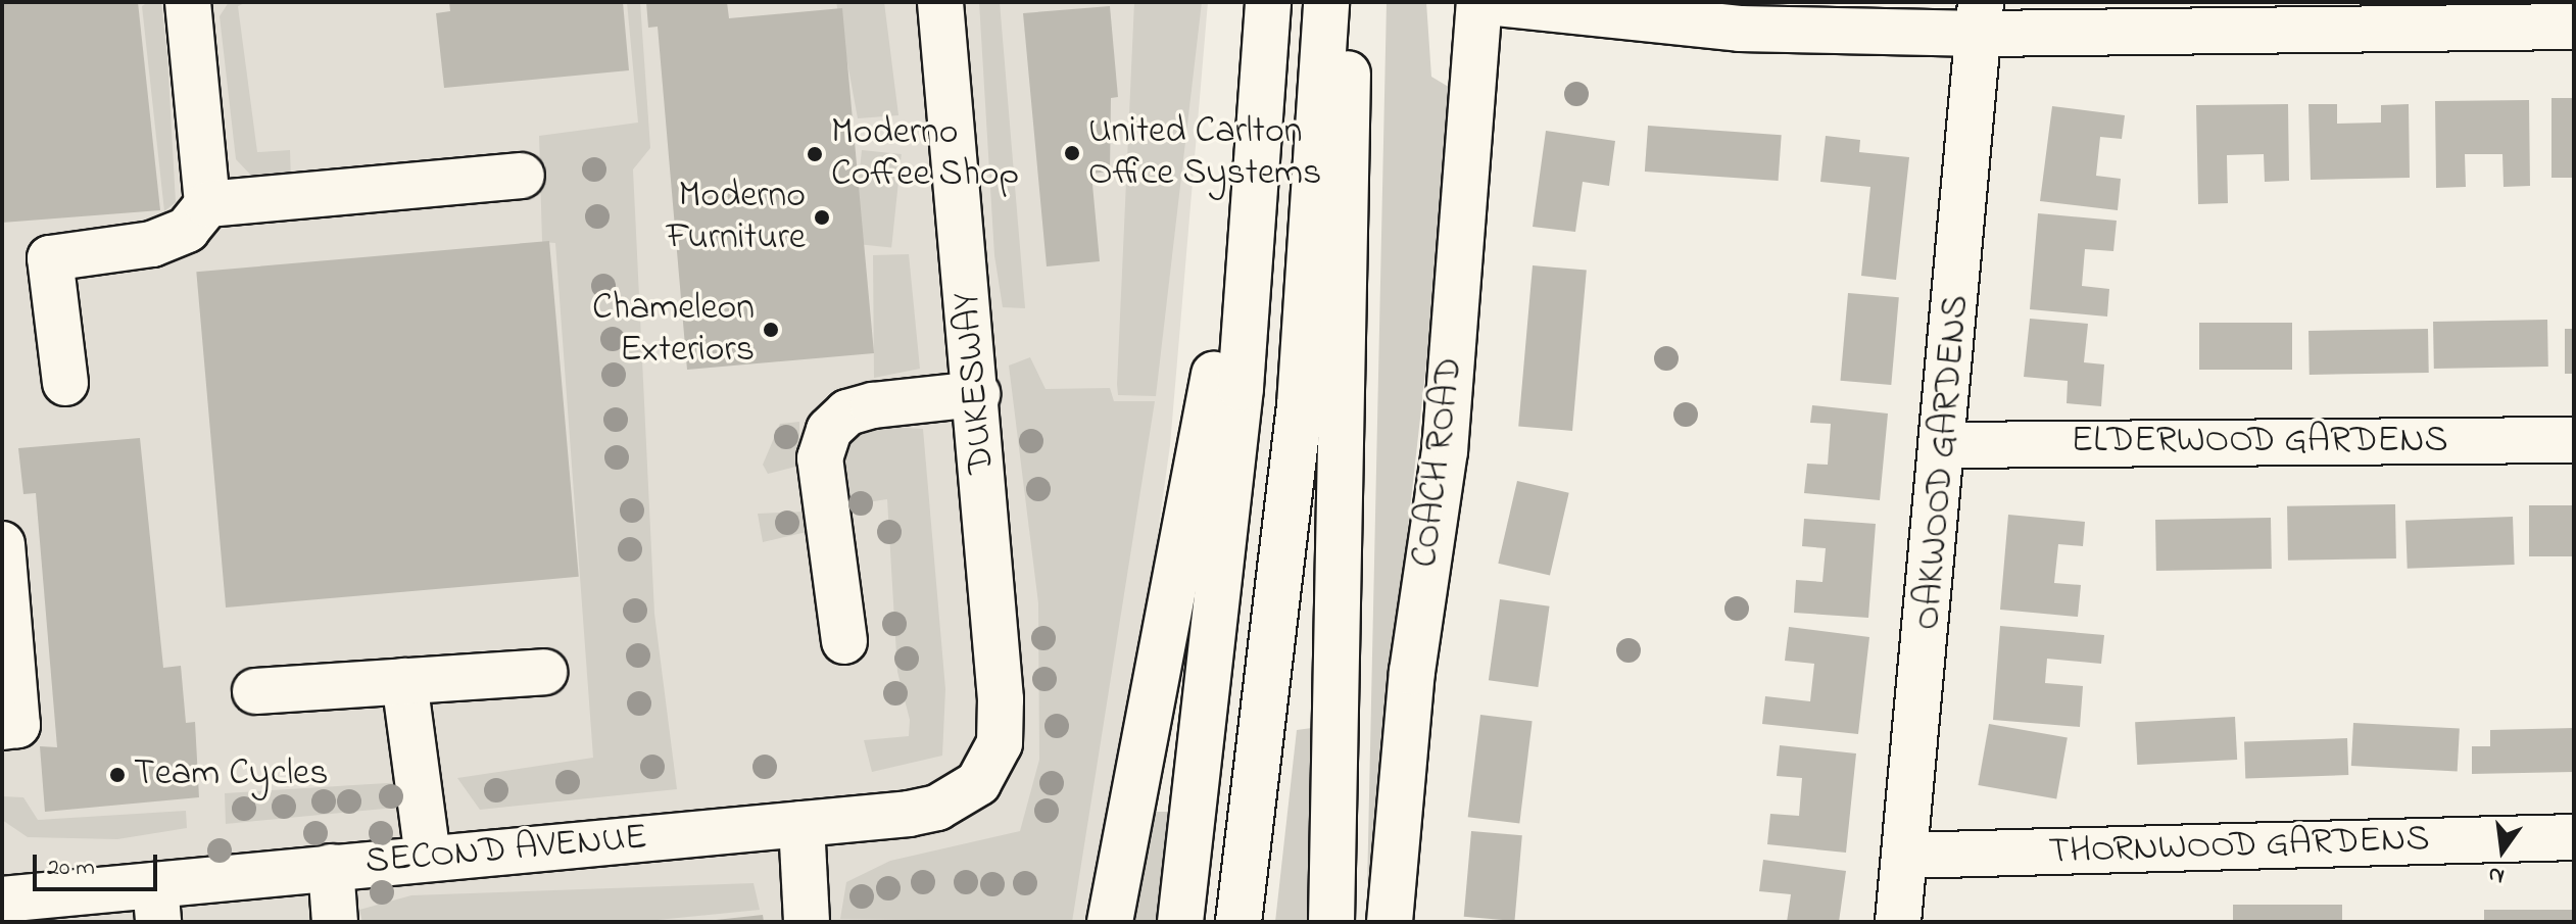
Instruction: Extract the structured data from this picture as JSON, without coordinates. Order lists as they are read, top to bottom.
{
  "streets": {
    "main road": [
      "DUKESWAY",
      "ELDERWOOD GARDENS",
      "COACH ROAD",
      "OAKWOOD GARDENS",
      "THORNWOOD GARDENS",
      "SECOND AVENUE"
    ]
  },
  "crossings": [
    ["DUKESWAY", "SECOND AVENUE"],
    ["ELDERWOOD GARDENS", "OAKWOOD GARDENS"],
    ["OAKWOOD GARDENS", "THORNWOOD GARDENS"]
  ],
  "places": [
    "United Carlton Office Systems",
    "Moderno Coffee Shop",
    "Moderno Furniture",
    "Chameleon Exteriors",
    "Team Cycles"
  ],
  "scale_bar": "20 m",
  "north": "bottom"
}
